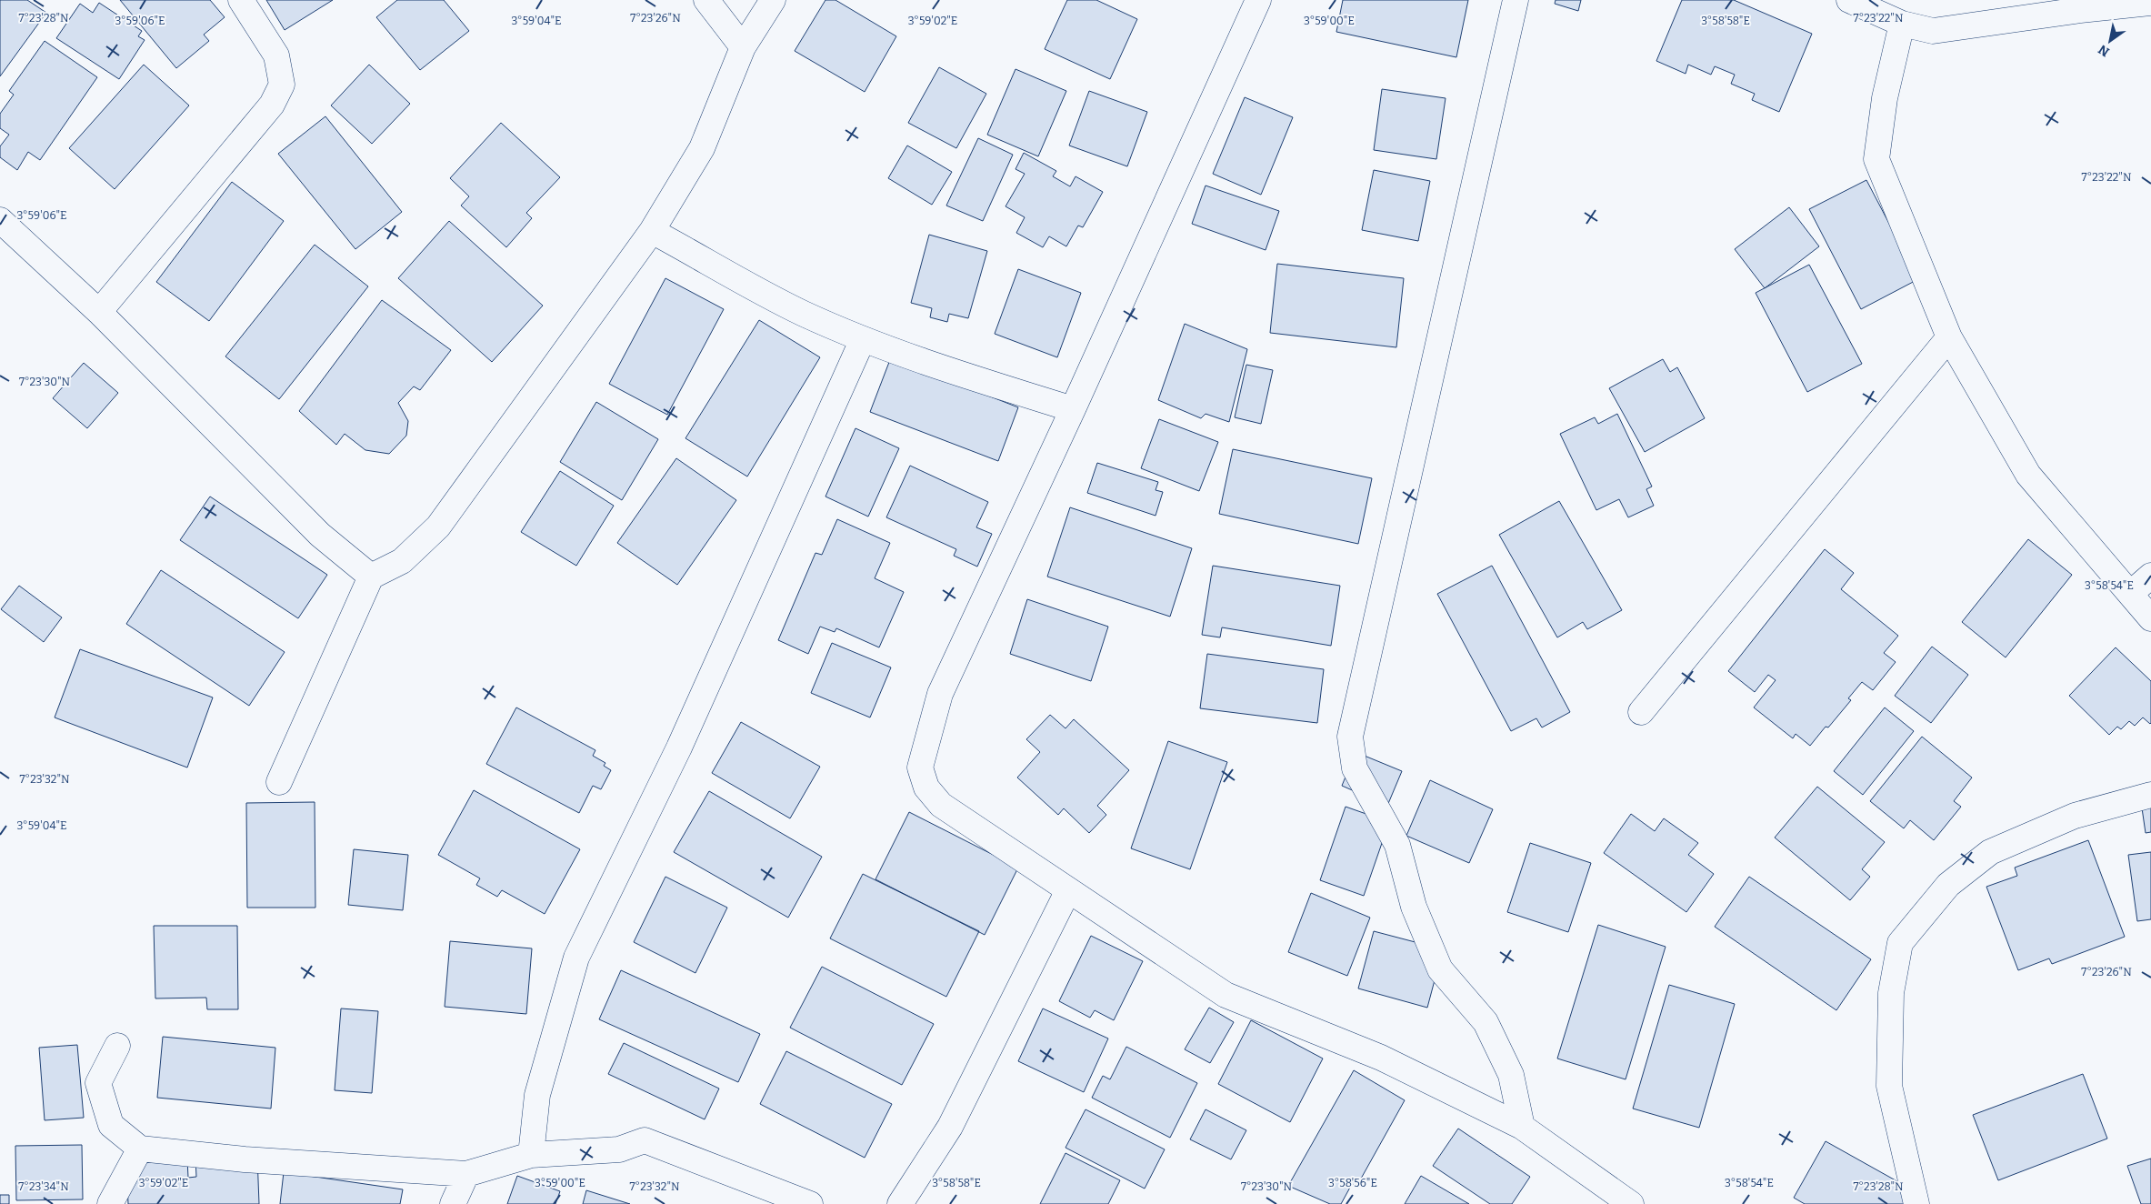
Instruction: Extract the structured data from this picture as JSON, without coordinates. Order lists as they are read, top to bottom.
{
  "north": "bottom left",
  "coordinates": [
    "7°23'28\"N",
    "7°23'26\"N",
    "7°23'22\"N",
    "3°59'02\"E",
    "3°59'00\"E",
    "3°58'58\"E",
    "3°59'06\"E",
    "3°59'04\"E",
    "7°23'30\"N",
    "3°58'54\"E",
    "7°23'32\"N",
    "3°58'56\"E",
    "7°23'34\"N"
  ]
}
